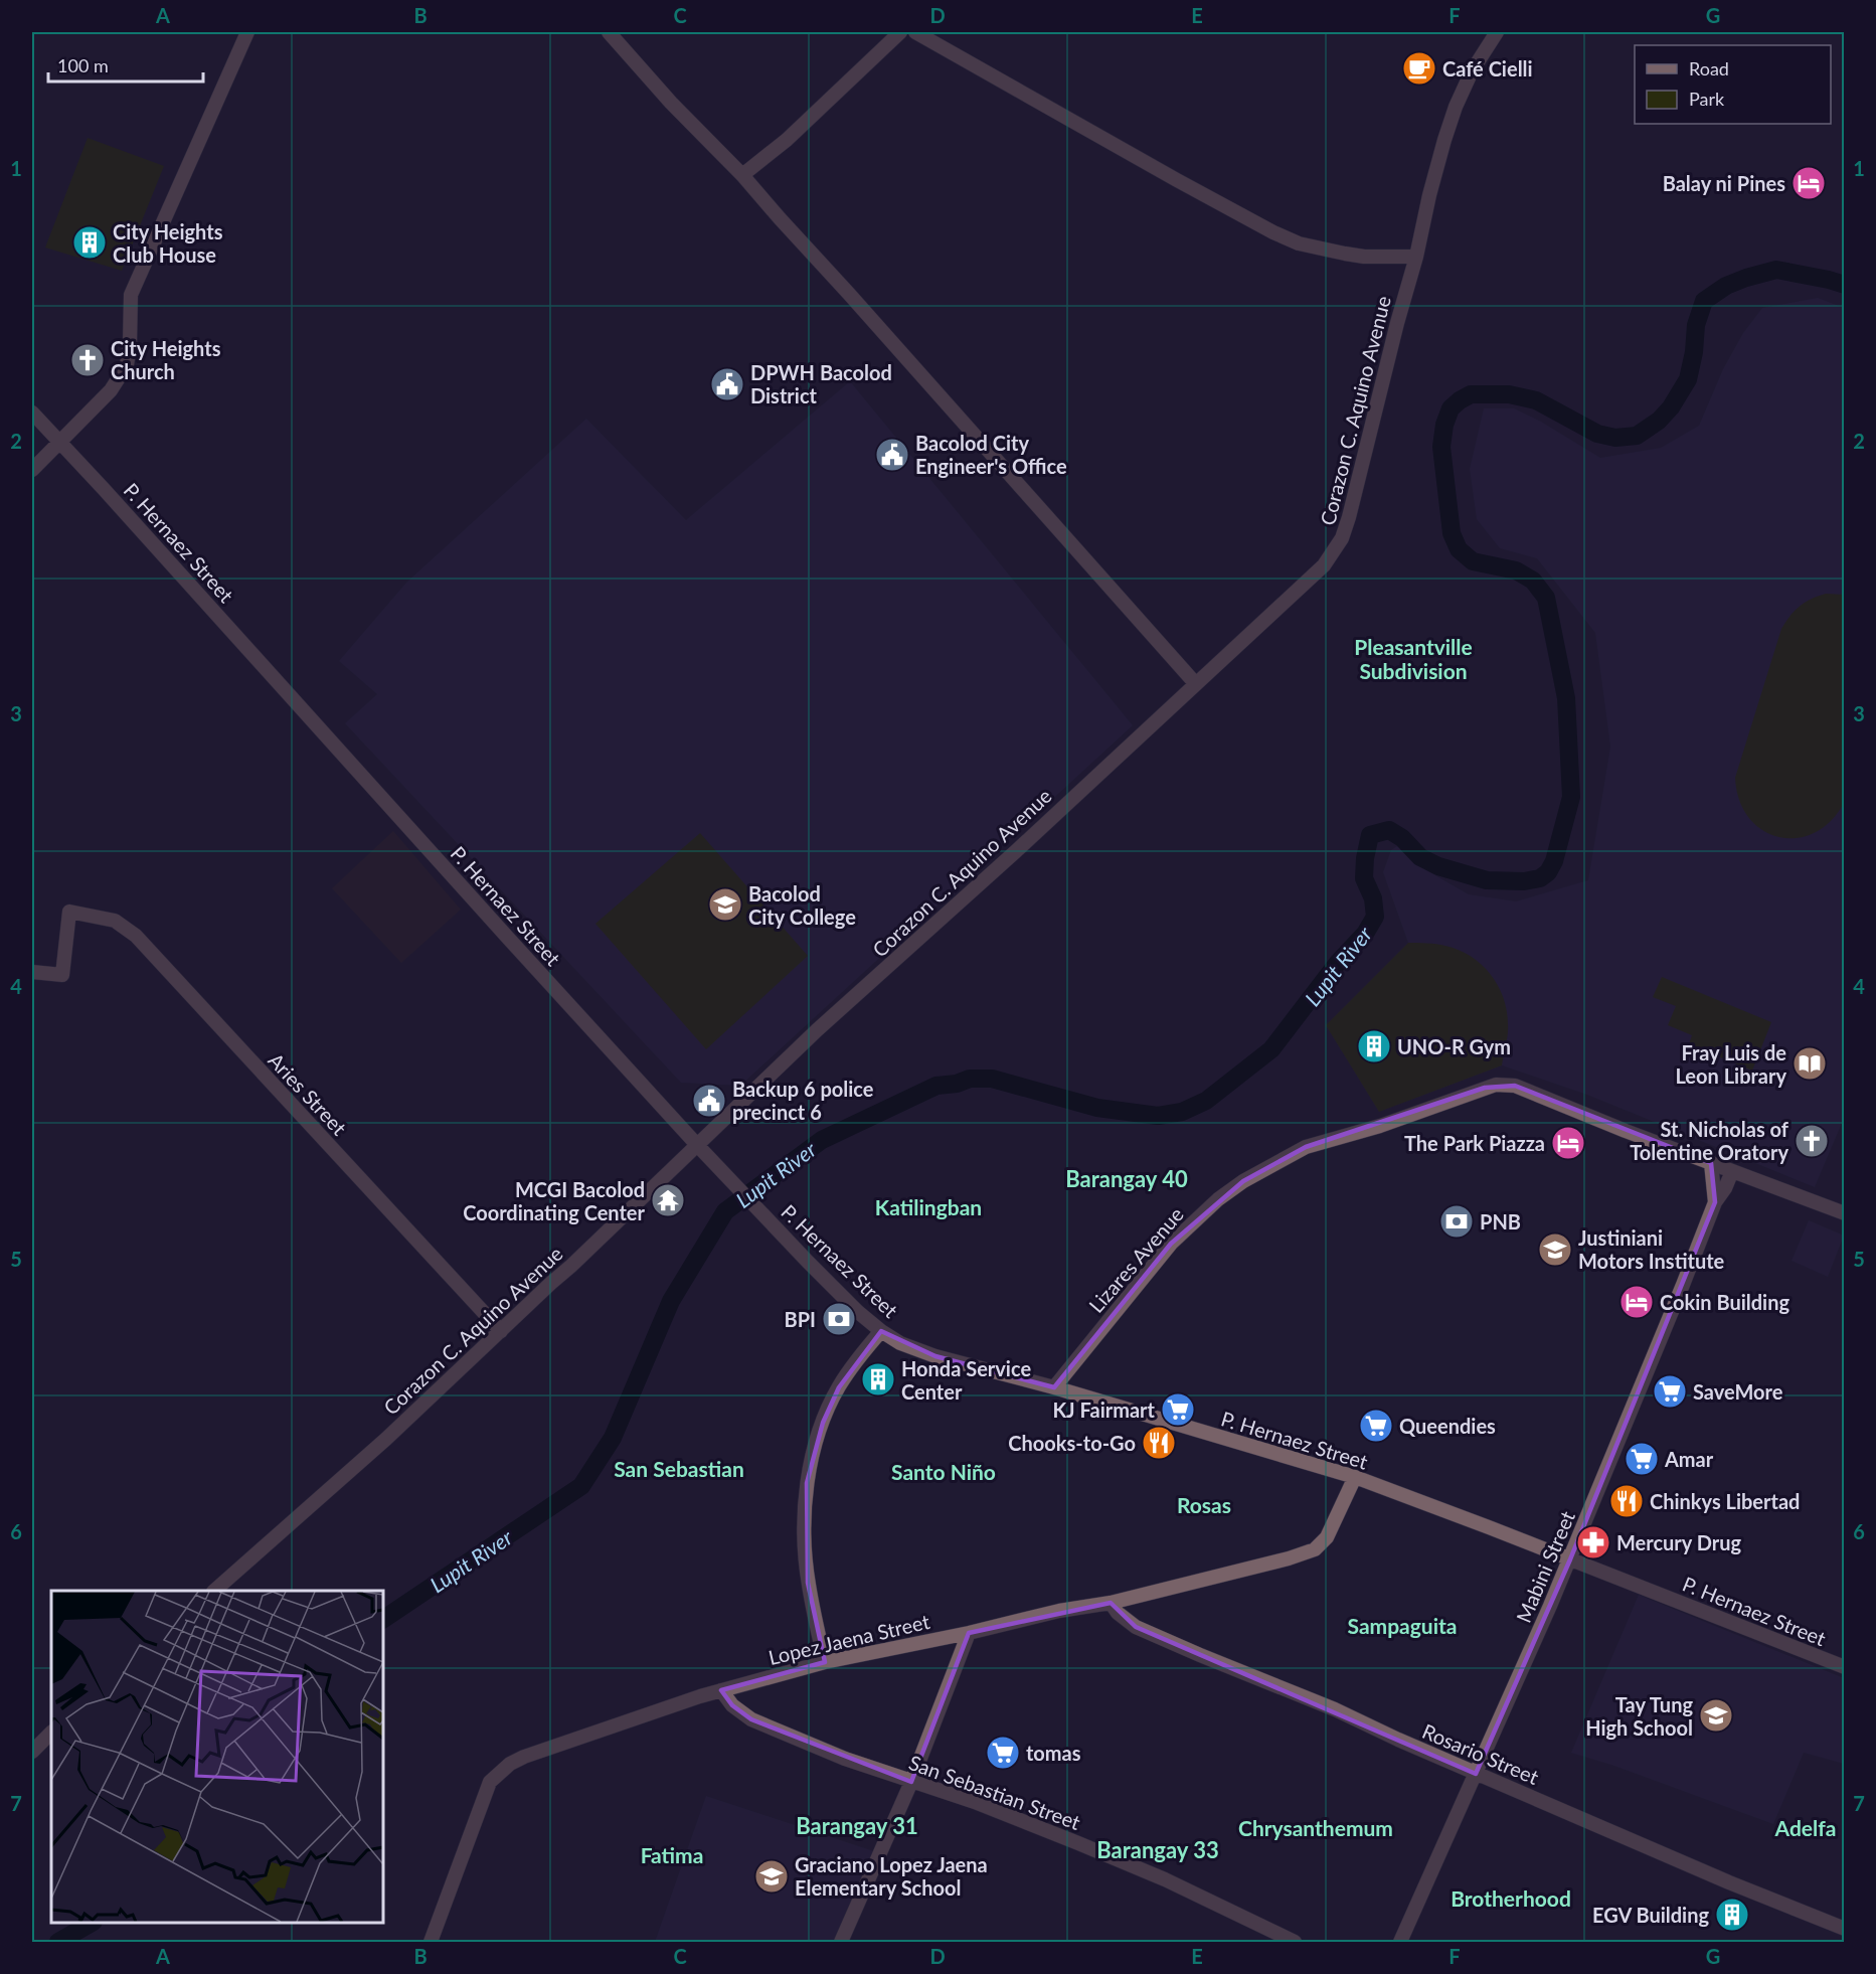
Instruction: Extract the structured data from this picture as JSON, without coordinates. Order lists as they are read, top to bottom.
{
  "streets": {
    "street": [
      "Corazon C. Aquino Avenue",
      "P. Hernaez Street",
      "Aries Street",
      "Lizares Avenue",
      "Mabini Street",
      "Lopez Jaena Street",
      "Rosario Street",
      "San Sebastian Street"
    ]
  },
  "crossings": [
    ["Corazon C. Aquino Avenue", "P. Hernaez Street"],
    ["Corazon C. Aquino Avenue", "Aries Street"],
    ["P. Hernaez Street", "Lizares Avenue"],
    ["P. Hernaez Street", "Mabini Street"],
    ["P. Hernaez Street", "Lopez Jaena Street"],
    ["Lizares Avenue", "Mabini Street"],
    ["Mabini Street", "Rosario Street"],
    ["Lopez Jaena Street", "Rosario Street"],
    ["Lopez Jaena Street", "San Sebastian Street"]
  ],
  "districts": [
    "Pleasantville Subdivision",
    "Barangay 40",
    "Katilingban",
    "San Sebastian",
    "Santo Niño",
    "Rosas",
    "Sampaguita",
    "Barangay 31",
    "Chrysanthemum",
    "Adelfa",
    "Barangay 33",
    "Fatima",
    "Brotherhood"
  ],
  "water": ["Lupit River"],
  "places": {
    "cafe": ["Café Cielli"],
    "hotel": ["Balay ni Pines", "The Park Piazza", "Cokin Building"],
    "building": [
      "City Heights Club House",
      "UNO-R Gym",
      "Honda Service Center",
      "EGV Building"
    ],
    "church": ["City Heights Church", "St. Nicholas of Tolentine Oratory"],
    "public building": ["DPWH Bacolod District", "Bacolod City Engineer's Office", "Backup 6 police precinct 6"],
    "school or university": [
      "Bacolod City College",
      "Justiniani Motors Institute",
      "Tay Tung High School",
      "Graciano Lopez Jaena Elementary School"
    ],
    "library": ["Fray Luis de Leon Library"],
    "temple": ["MCGI Bacolod Coordinating Center"],
    "bank": ["PNB", "BPI"],
    "supermarket": [
      "SaveMore",
      "KJ Fairmart",
      "Queendies",
      "Amar",
      "tomas"
    ],
    "restaurant": ["Chooks-to-Go", "Chinkys Libertad"],
    "pharmacy": ["Mercury Drug"]
  },
  "legend": ["Road", "Park"],
  "scale_bar": "100 m",
  "grid": {
    "columns": [
      "A",
      "B",
      "C",
      "D",
      "E",
      "F",
      "G"
    ],
    "rows": [
      "1",
      "2",
      "3",
      "4",
      "5",
      "6",
      "7"
    ]
  }
}
